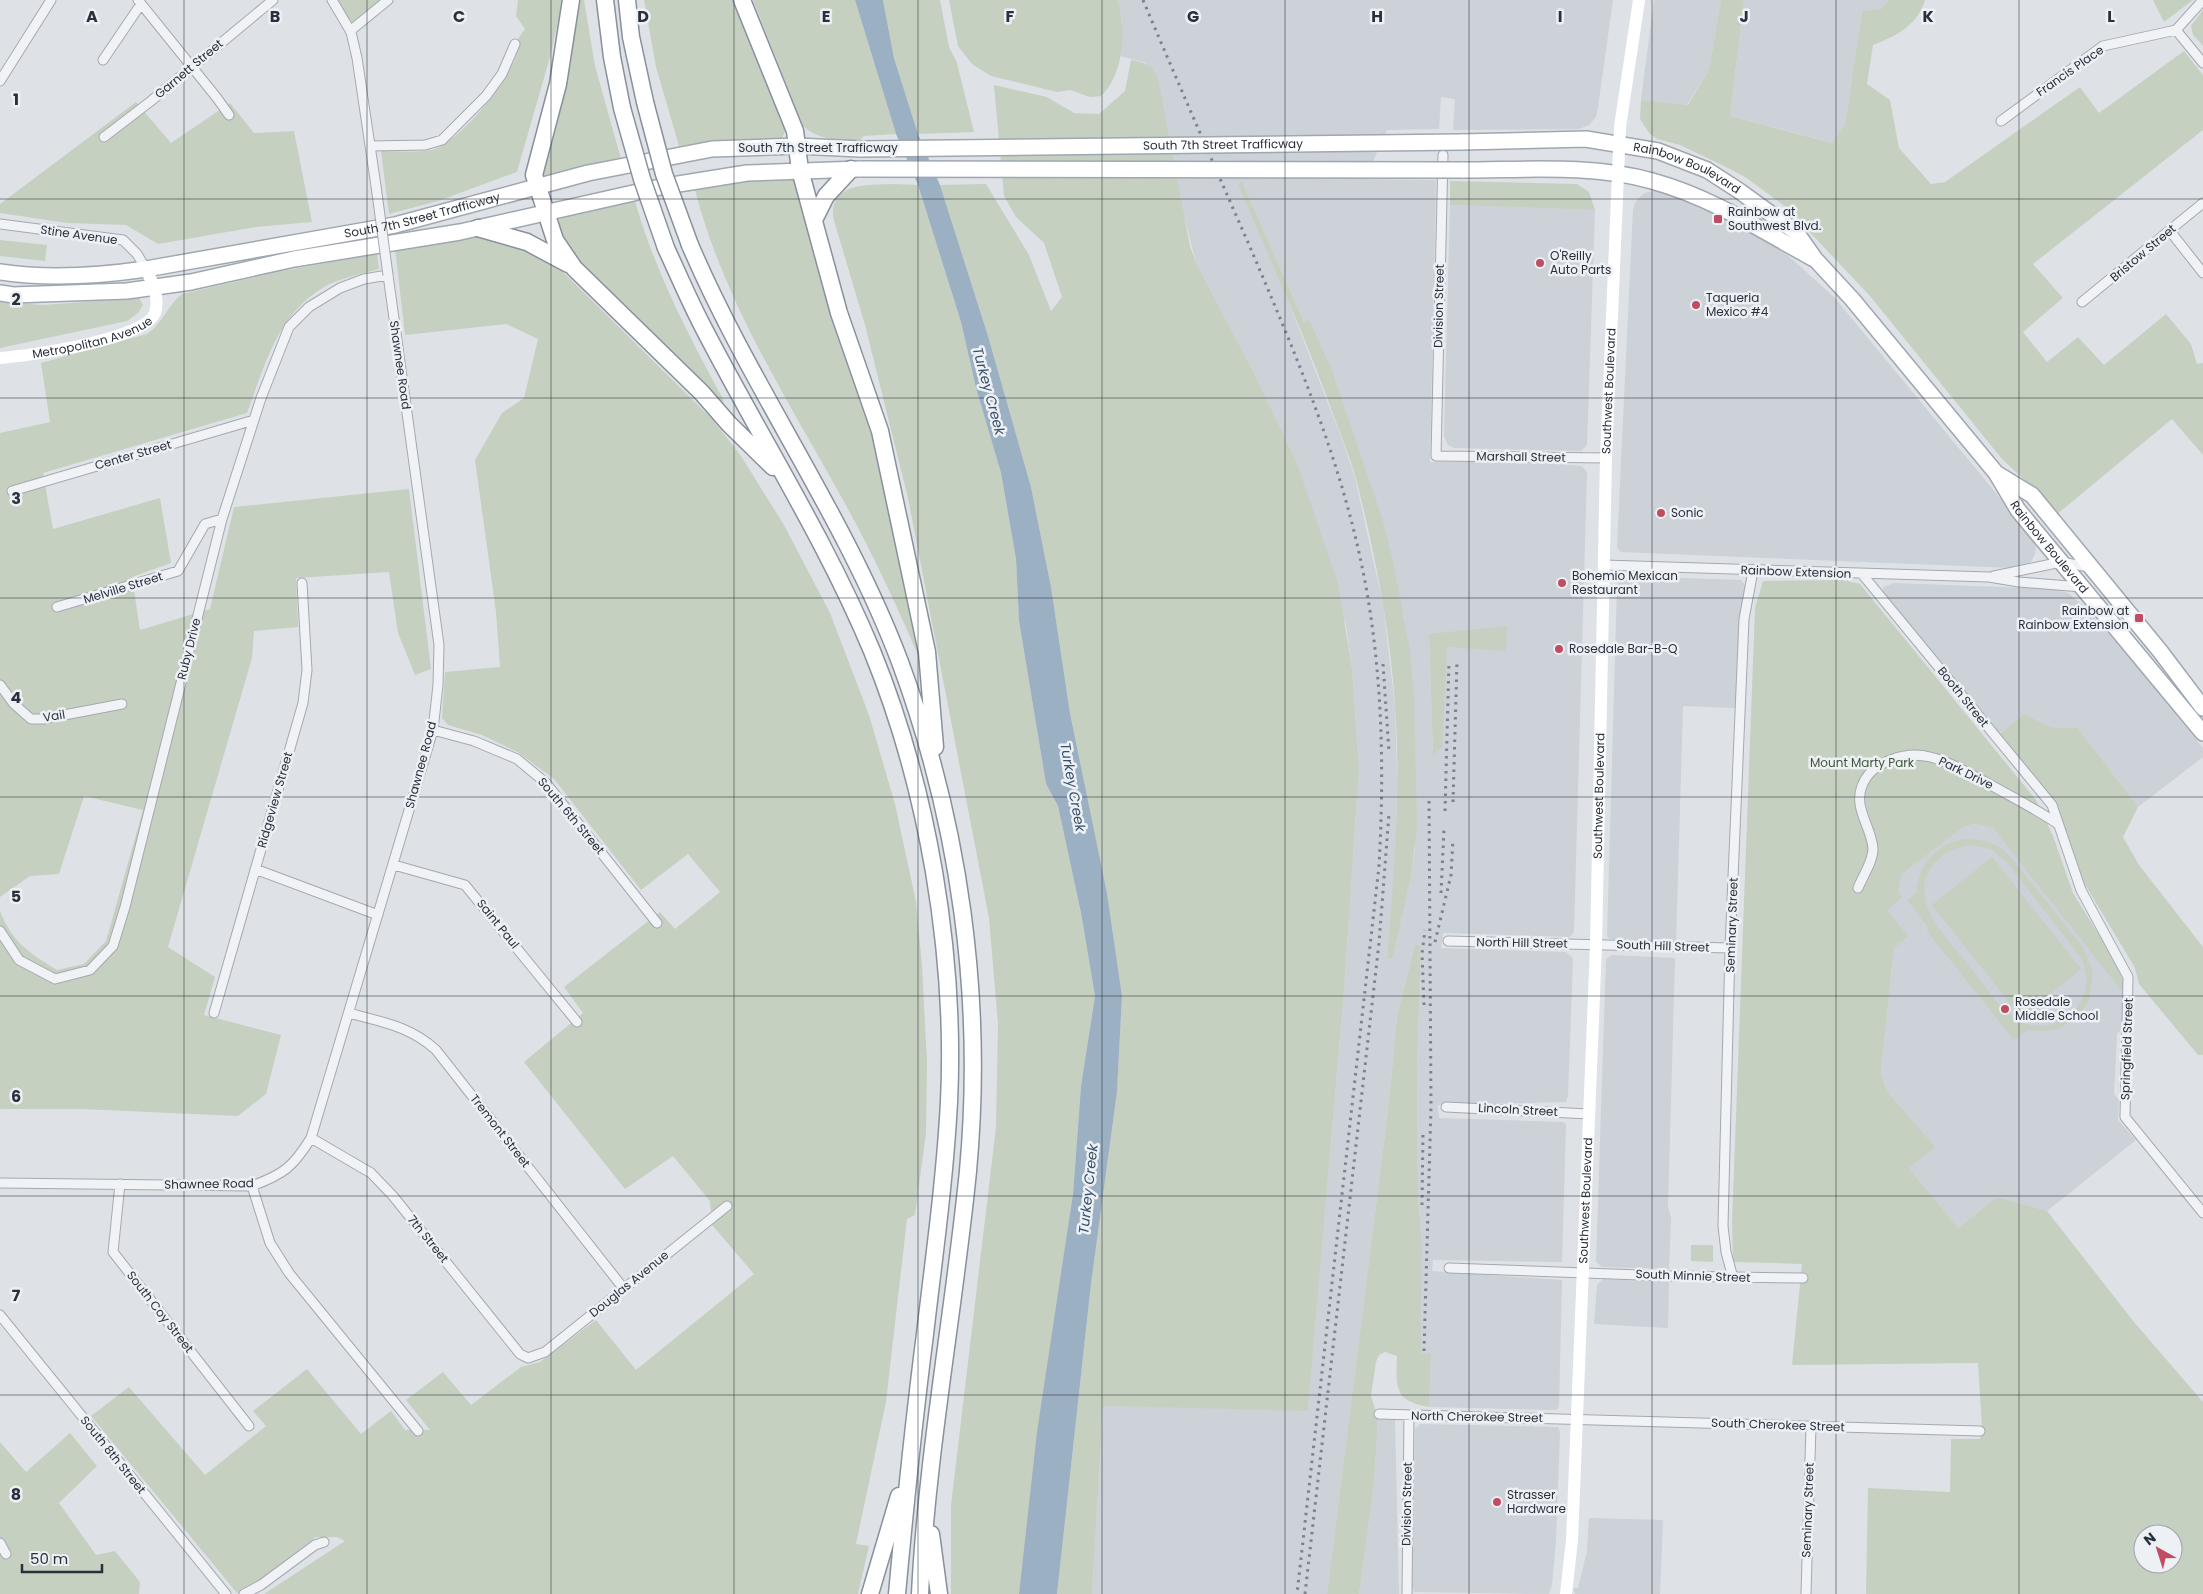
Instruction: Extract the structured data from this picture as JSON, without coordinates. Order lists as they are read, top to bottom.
{
  "streets": {
    "main road": [
      "South 7th Street Trafficway",
      "Rainbow Boulevard",
      "Metropolitan Avenue",
      "Southwest Boulevard"
    ],
    "street": [
      "Garnett Street",
      "Francis Place",
      "Stine Avenue",
      "Bristow Street",
      "Division Street",
      "Shawnee Road",
      "Center Street",
      "Marshall Street",
      "Rainbow Extension",
      "Melville Street",
      "Ruby Drive",
      "Booth Street",
      "Vail",
      "Park Drive",
      "Ridgeview Street",
      "South 6th Street",
      "Saint Paul",
      "Seminary Street",
      "North Hill Street",
      "South Hill Street",
      "Springfield Street",
      "Lincoln Street",
      "Tremont Street",
      "7th Street",
      "South Minnie Street",
      "Douglas Avenue",
      "South Coy Street",
      "North Cherokee Street",
      "South Cherokee Street",
      "South 8th Street"
    ]
  },
  "crossings": [
    ["South 7th Street Trafficway", "Rainbow Boulevard"],
    ["South 7th Street Trafficway", "Stine Avenue"],
    ["South 7th Street Trafficway", "Metropolitan Avenue"],
    ["South 7th Street Trafficway", "Southwest Boulevard"],
    ["Rainbow Boulevard", "Southwest Boulevard"],
    ["Rainbow Boulevard", "Rainbow Extension"],
    ["Division Street", "Marshall Street"],
    ["Division Street", "North Cherokee Street"],
    ["Shawnee Road", "Ruby Drive"],
    ["Shawnee Road", "South 6th Street"],
    ["Shawnee Road", "Saint Paul"],
    ["Shawnee Road", "Tremont Street"],
    ["Shawnee Road", "7th Street"],
    ["Shawnee Road", "South Coy Street"],
    ["Southwest Boulevard", "Marshall Street"],
    ["Southwest Boulevard", "Rainbow Extension"],
    ["Southwest Boulevard", "North Hill Street"],
    ["Southwest Boulevard", "South Hill Street"],
    ["Southwest Boulevard", "Lincoln Street"],
    ["Southwest Boulevard", "South Minnie Street"],
    ["Southwest Boulevard", "North Cherokee Street"],
    ["Southwest Boulevard", "South Cherokee Street"],
    ["Center Street", "Ruby Drive"],
    ["Rainbow Extension", "Booth Street"],
    ["Rainbow Extension", "Seminary Street"],
    ["Melville Street", "Ruby Drive"],
    ["Booth Street", "Park Drive"],
    ["Booth Street", "Springfield Street"],
    ["Seminary Street", "South Hill Street"],
    ["Seminary Street", "South Minnie Street"],
    ["Seminary Street", "South Cherokee Street"],
    ["North Hill Street", "South Hill Street"],
    ["Tremont Street", "Douglas Avenue"],
    ["7th Street", "Douglas Avenue"],
    ["North Cherokee Street", "South Cherokee Street"]
  ],
  "water": ["Turkey Creek"],
  "parks": ["Mount Marty Park"],
  "places": {
    "transit": ["Rainbow at Southwest Blvd.", "Rainbow at Rainbow Extension"],
    "other": [
      "O'Reilly Auto Parts",
      "Taqueria Mexico #4",
      "Sonic",
      "Bohemio Mexican Restaurant",
      "Rosedale Bar-B-Q",
      "Rosedale Middle School",
      "Strasser Hardware"
    ]
  },
  "scale_bar": "50 m",
  "north": "top left",
  "grid": {
    "columns": [
      "A",
      "B",
      "C",
      "D",
      "E",
      "F",
      "G",
      "H",
      "I",
      "J",
      "K",
      "L"
    ],
    "rows": [
      "1",
      "2",
      "3",
      "4",
      "5",
      "6",
      "7",
      "8"
    ]
  }
}
